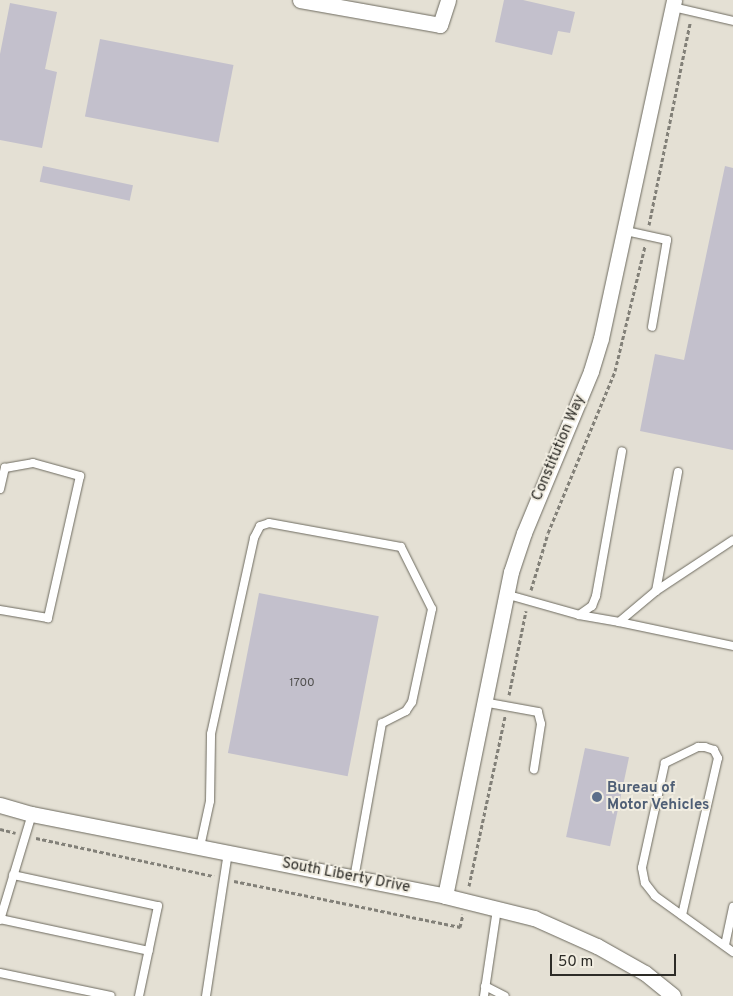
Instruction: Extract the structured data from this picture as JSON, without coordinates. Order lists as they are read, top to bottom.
{
  "streets": {
    "street": ["Constitution Way", "South Liberty Drive"]
  },
  "crossings": [
    ["Constitution Way", "South Liberty Drive"]
  ],
  "places": ["Bureau of Motor Vehicles"],
  "house_numbers": ["1700"],
  "scale_bar": "50 m"
}
